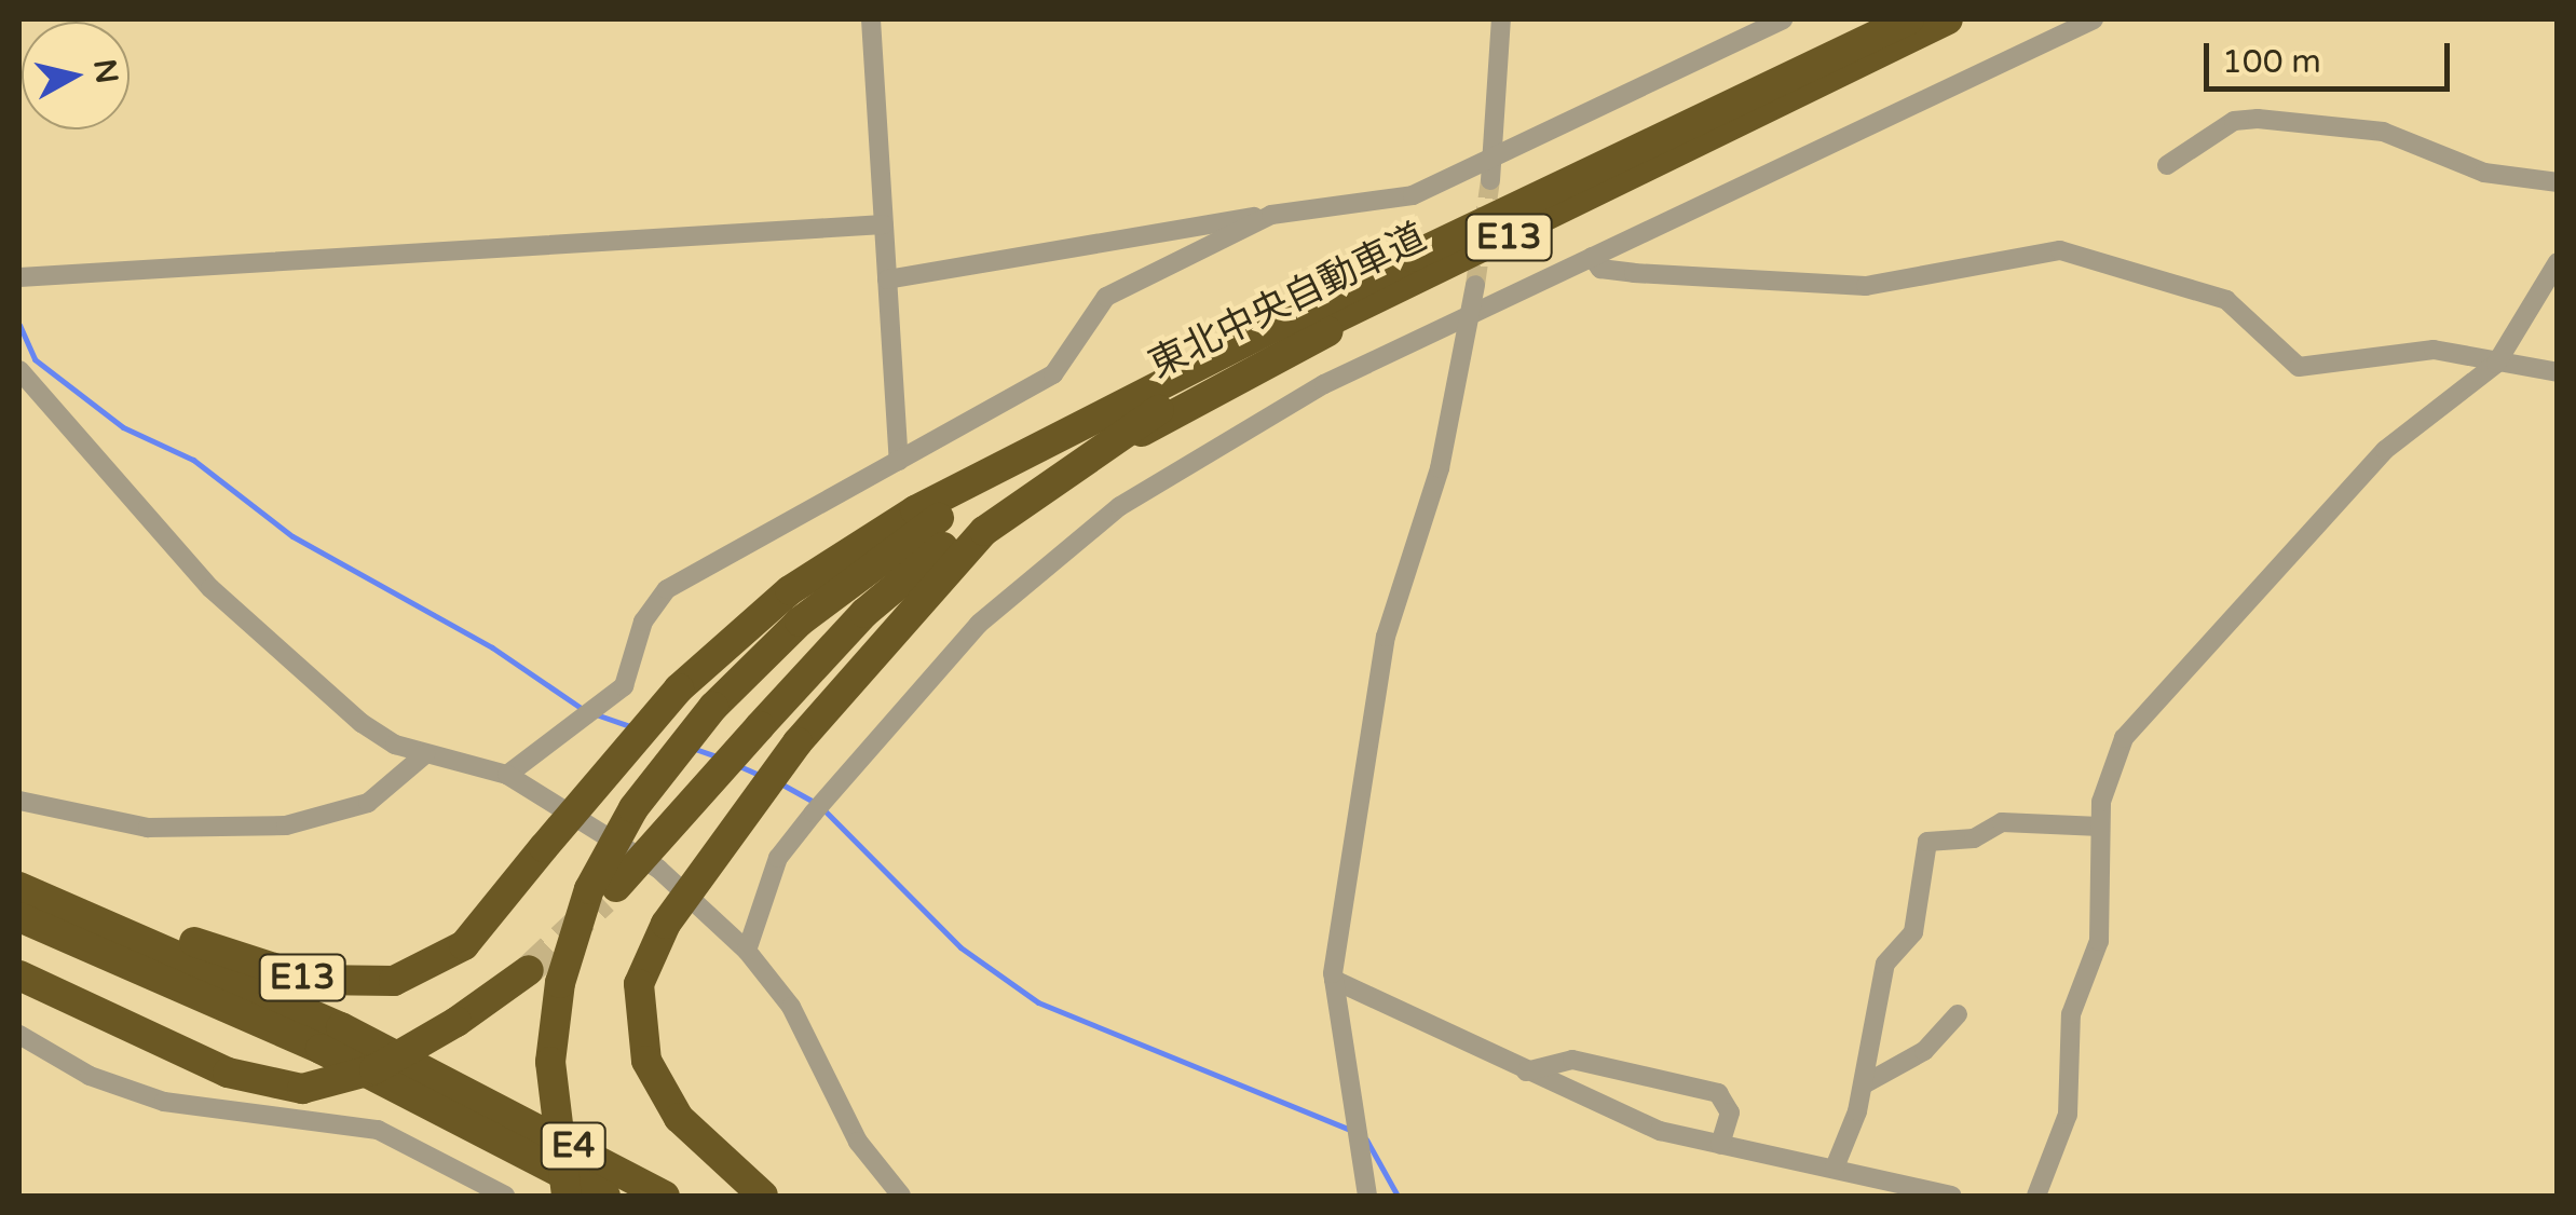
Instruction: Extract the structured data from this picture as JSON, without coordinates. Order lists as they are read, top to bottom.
{
  "streets": {
    "highway": ["E13", "東北中央自動車道", "E4"]
  },
  "crossings": [
    ["E13", "東北中央自動車道"],
    ["E13", "E4"]
  ],
  "scale_bar": "100 m",
  "north": "right"
}
